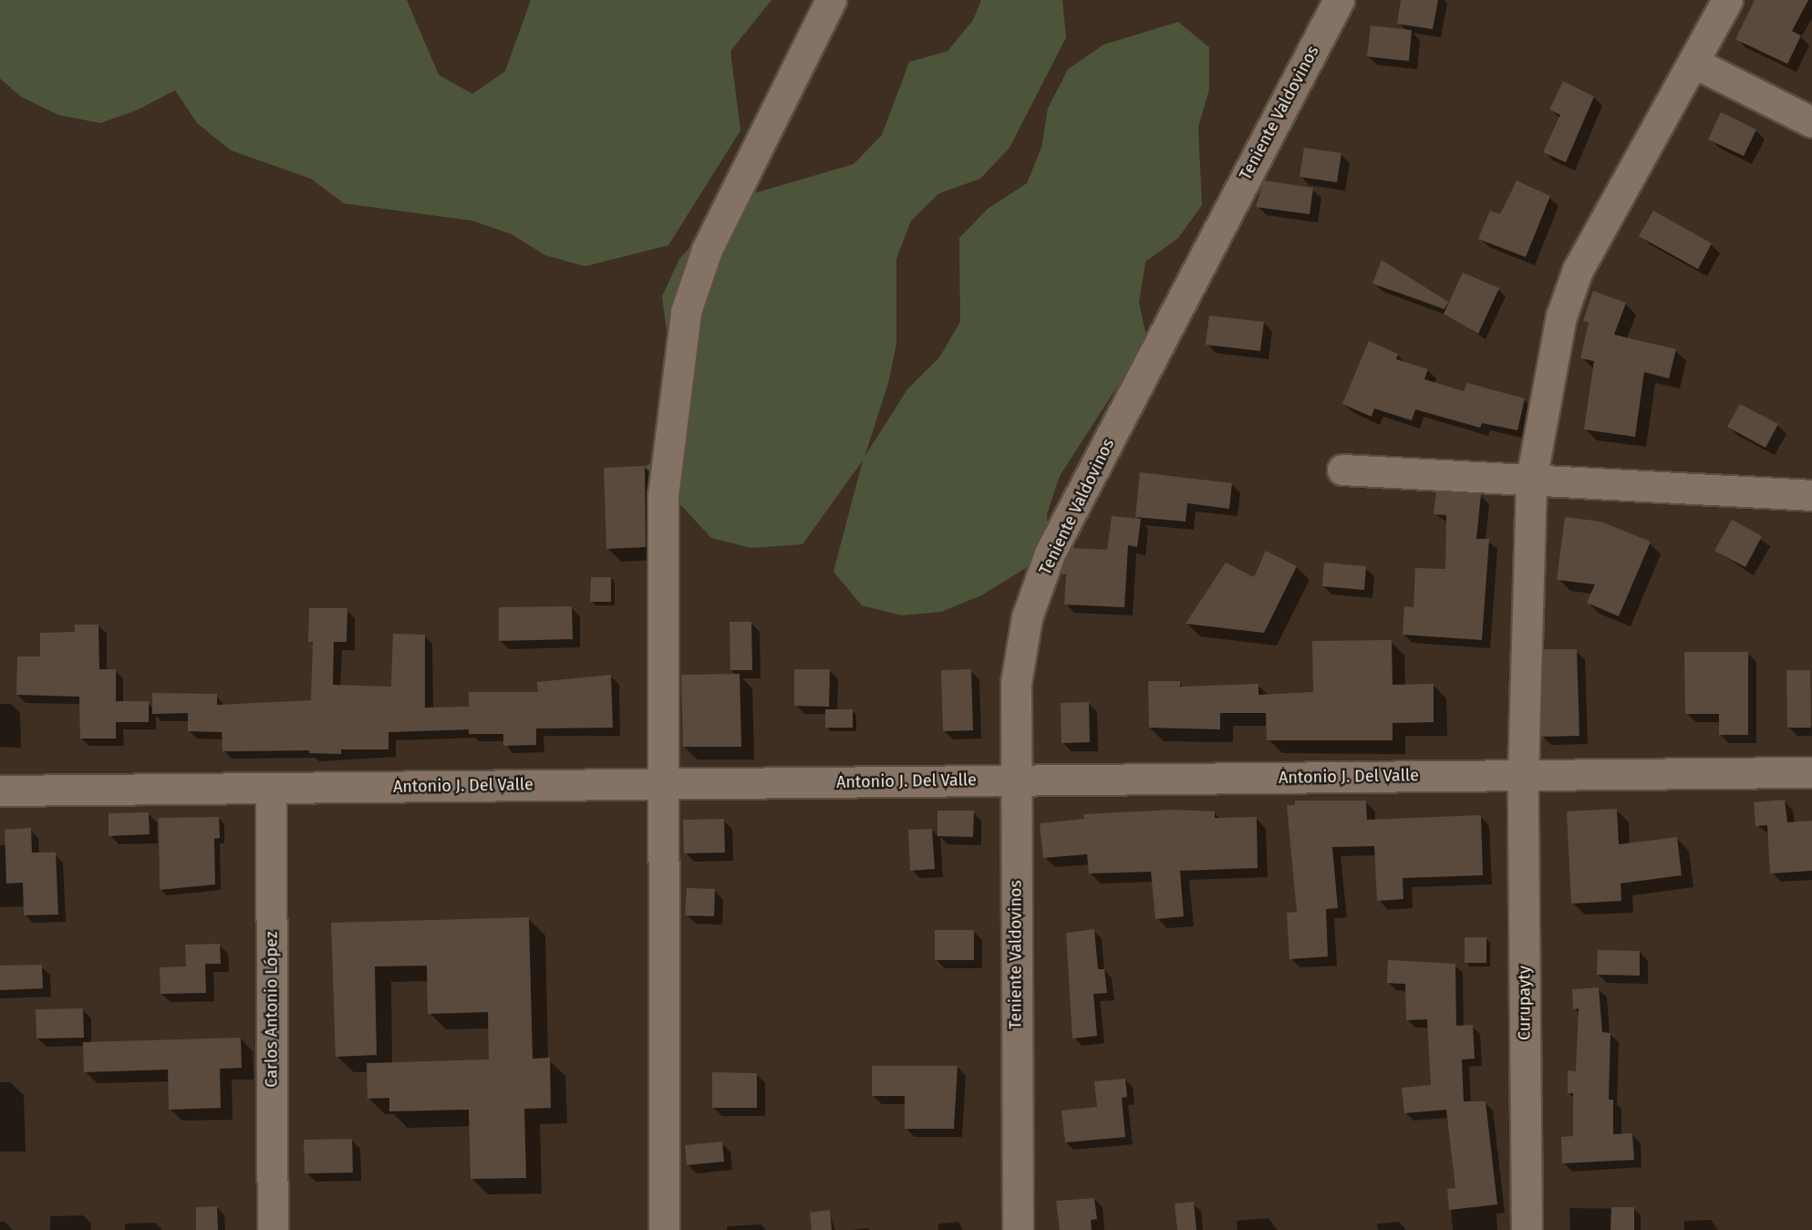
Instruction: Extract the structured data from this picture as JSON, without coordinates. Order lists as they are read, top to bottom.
{
  "streets": {
    "street": [
      "Teniente Valdovinos",
      "Antonio J. Del Valle",
      "Curupayty",
      "Carlos Antonio López"
    ]
  },
  "crossings": [
    ["Teniente Valdovinos", "Antonio J. Del Valle"],
    ["Antonio J. Del Valle", "Curupayty"],
    ["Antonio J. Del Valle", "Carlos Antonio López"]
  ]
}
